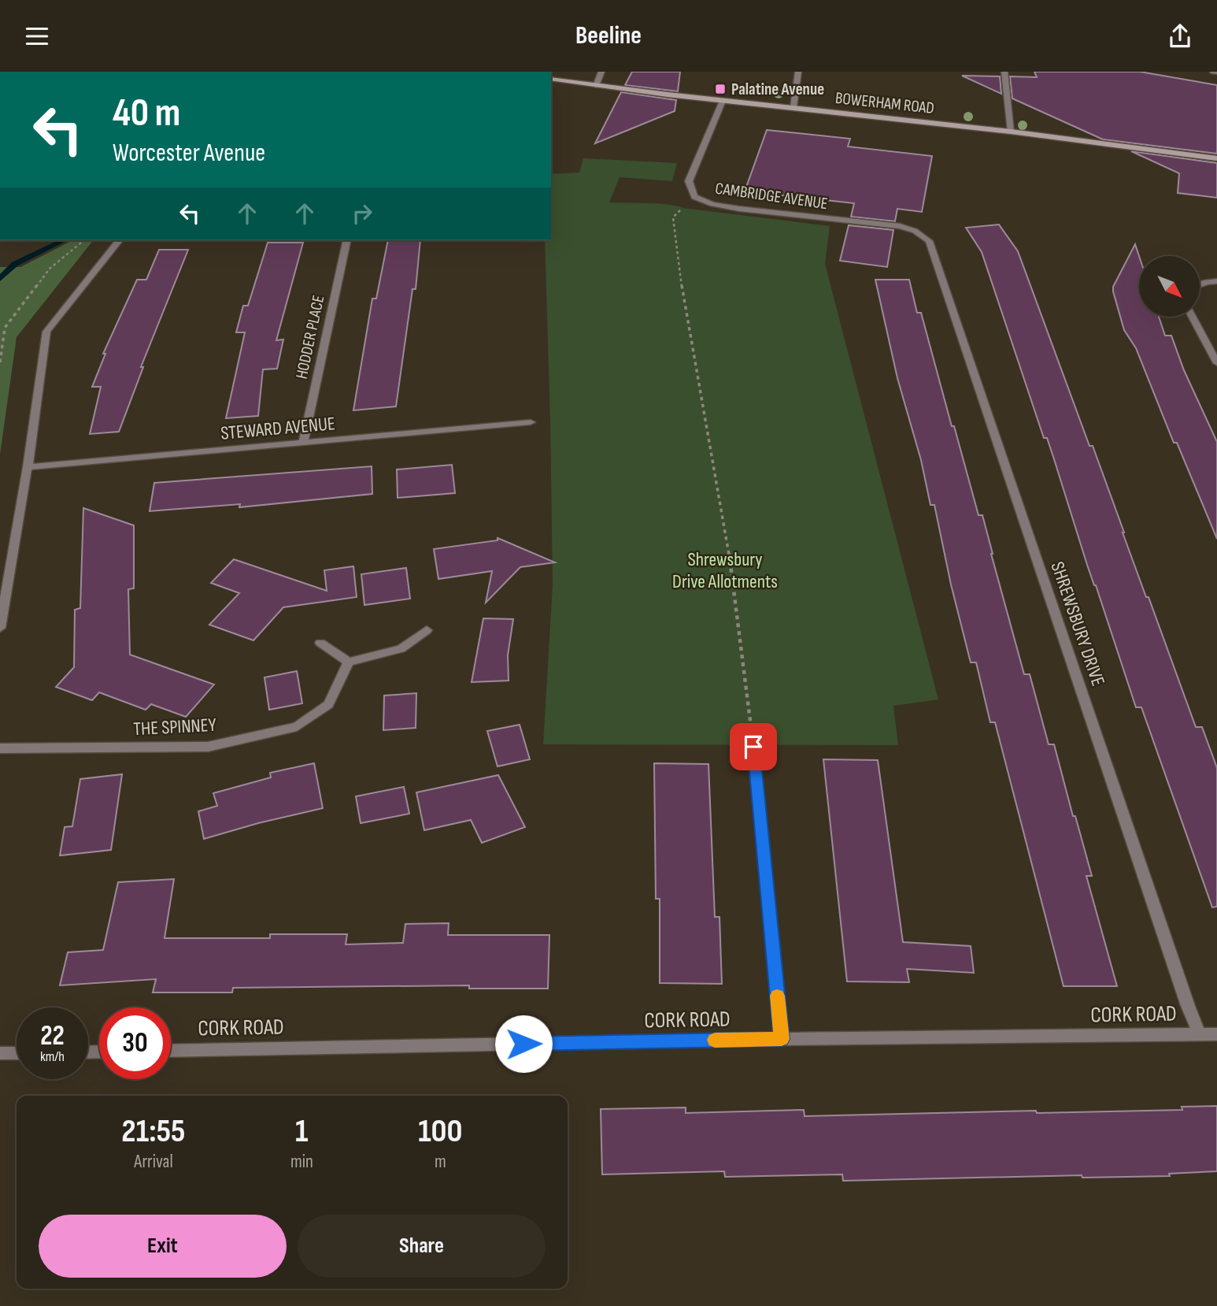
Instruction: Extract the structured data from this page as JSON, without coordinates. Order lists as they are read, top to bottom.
{
  "streets": {
    "street": [
      "BOWERHAM ROAD",
      "CAMBRIDGE AVENUE",
      "HODDER PLACE",
      "STEWARD AVENUE",
      "SHREWSBURY DRIVE",
      "THE SPINNEY",
      "CORK ROAD"
    ]
  },
  "crossings": [
    ["BOWERHAM ROAD", "CAMBRIDGE AVENUE"],
    ["CAMBRIDGE AVENUE", "SHREWSBURY DRIVE"],
    ["HODDER PLACE", "STEWARD AVENUE"],
    ["SHREWSBURY DRIVE", "CORK ROAD"]
  ],
  "parks": ["Shrewsbury Drive Allotments"],
  "places": {
    "transit": ["Palatine Avenue"]
  },
  "north": "bottom right",
  "page": {
    "header": "Beeline",
    "turn": ["40 m", "Worcester Avenue"],
    "speed": "22 km/h",
    "limit": "30",
    "eta": [
      "21:55",
      "Arrival",
      "1",
      "min",
      "100",
      "m"
    ],
    "buttons": ["Exit", "Share"]
  }
}
